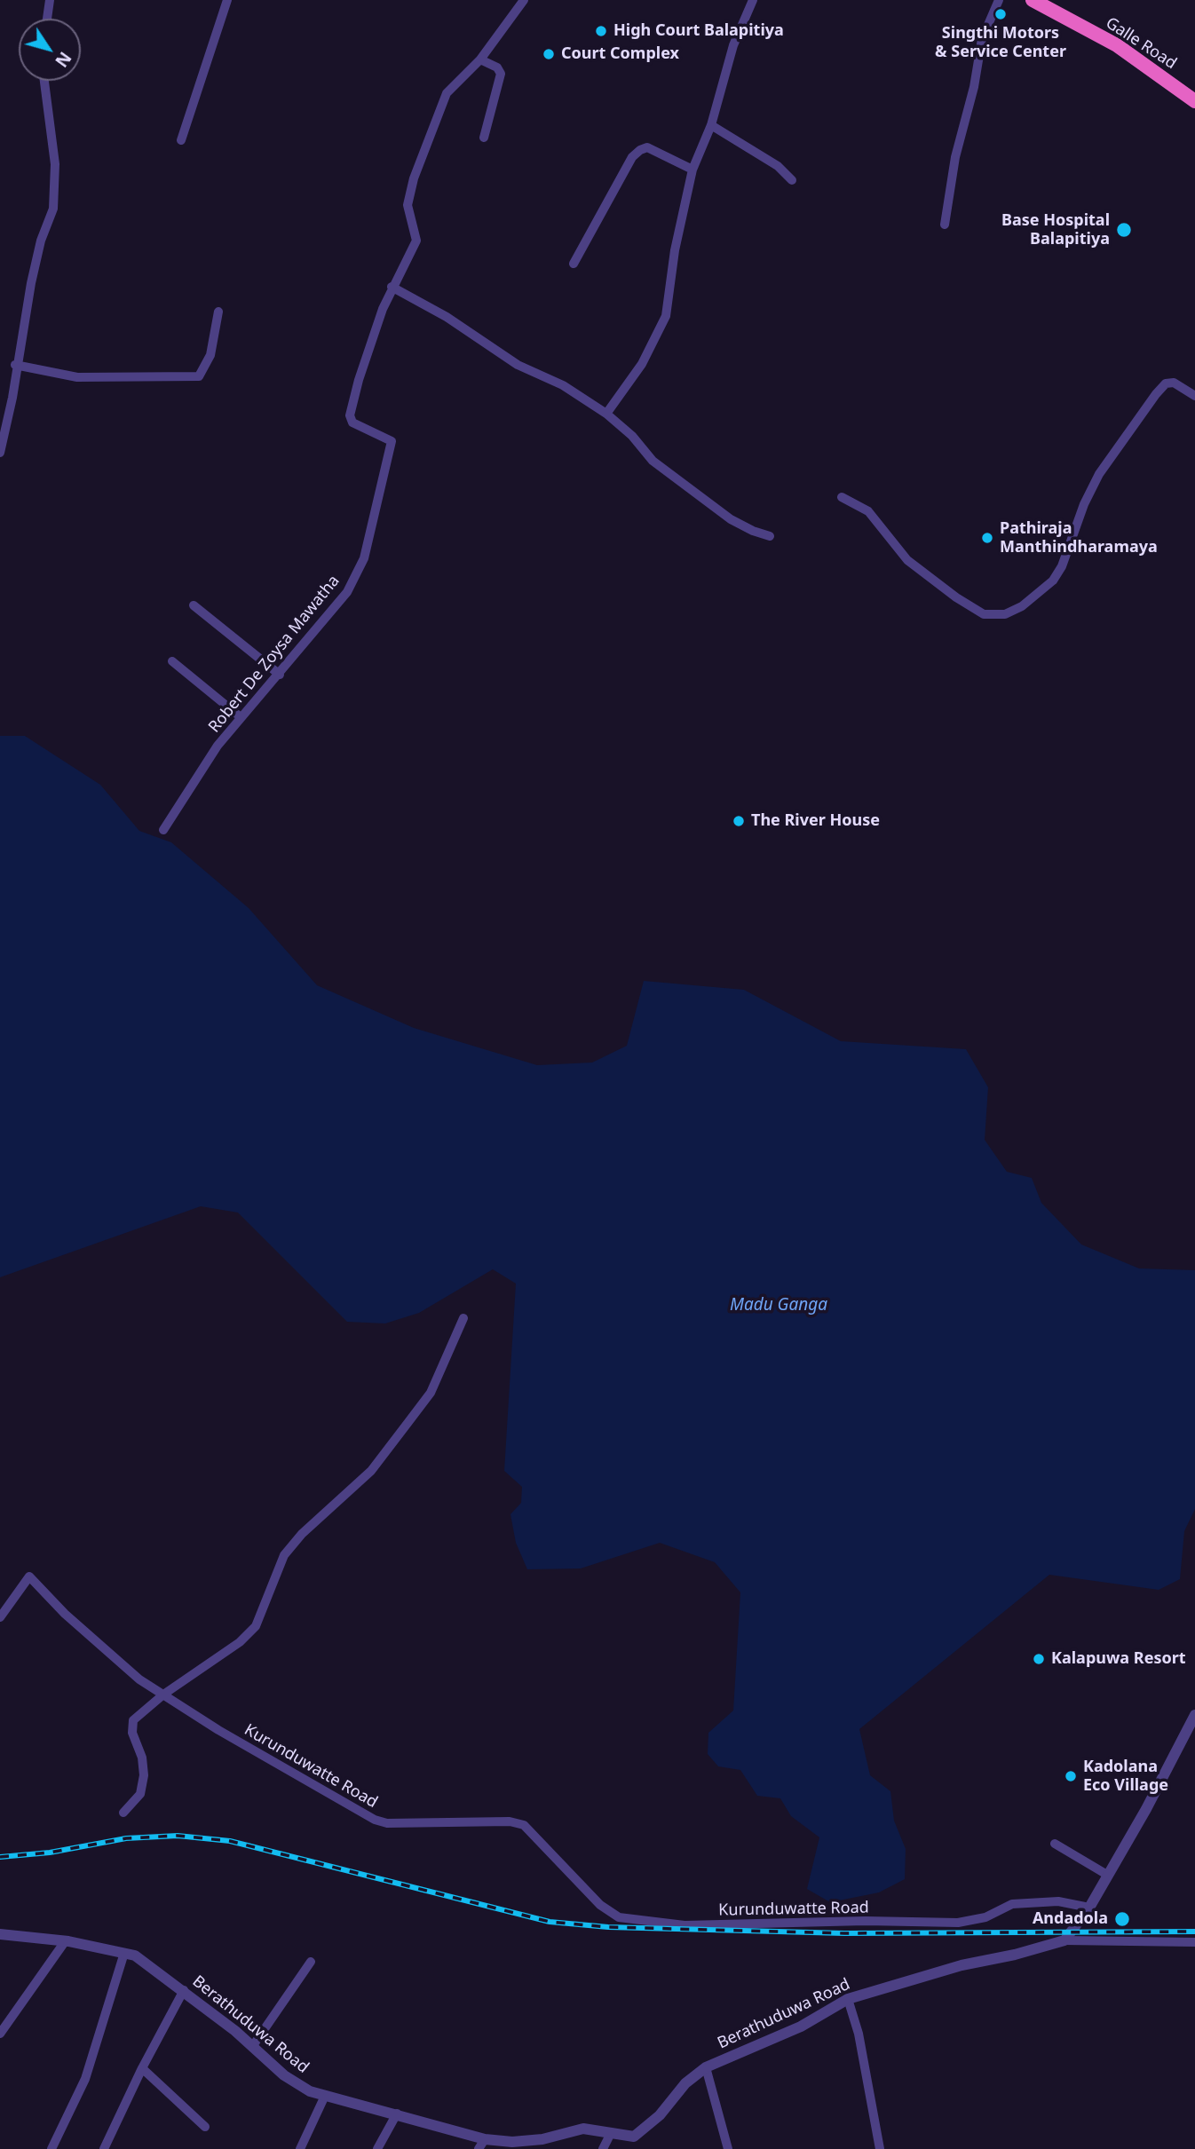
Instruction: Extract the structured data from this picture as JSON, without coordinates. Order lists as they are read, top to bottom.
{
  "streets": {
    "highway": ["Galle Road"],
    "street": ["Robert De Zoysa Mawatha", "Kurunduwatte Road", "Berathuduwa Road"]
  },
  "water": ["Madu Ganga"],
  "places": [
    "Singthi Motors & Service Center",
    "High Court Balapitiya",
    "Court Complex",
    "Base Hospital Balapitiya",
    "Pathiraja Manthindharamaya",
    "The River House",
    "Kalapuwa Resort",
    "Kadolana Eco Village",
    "Andadola"
  ],
  "north": "bottom right"
}
